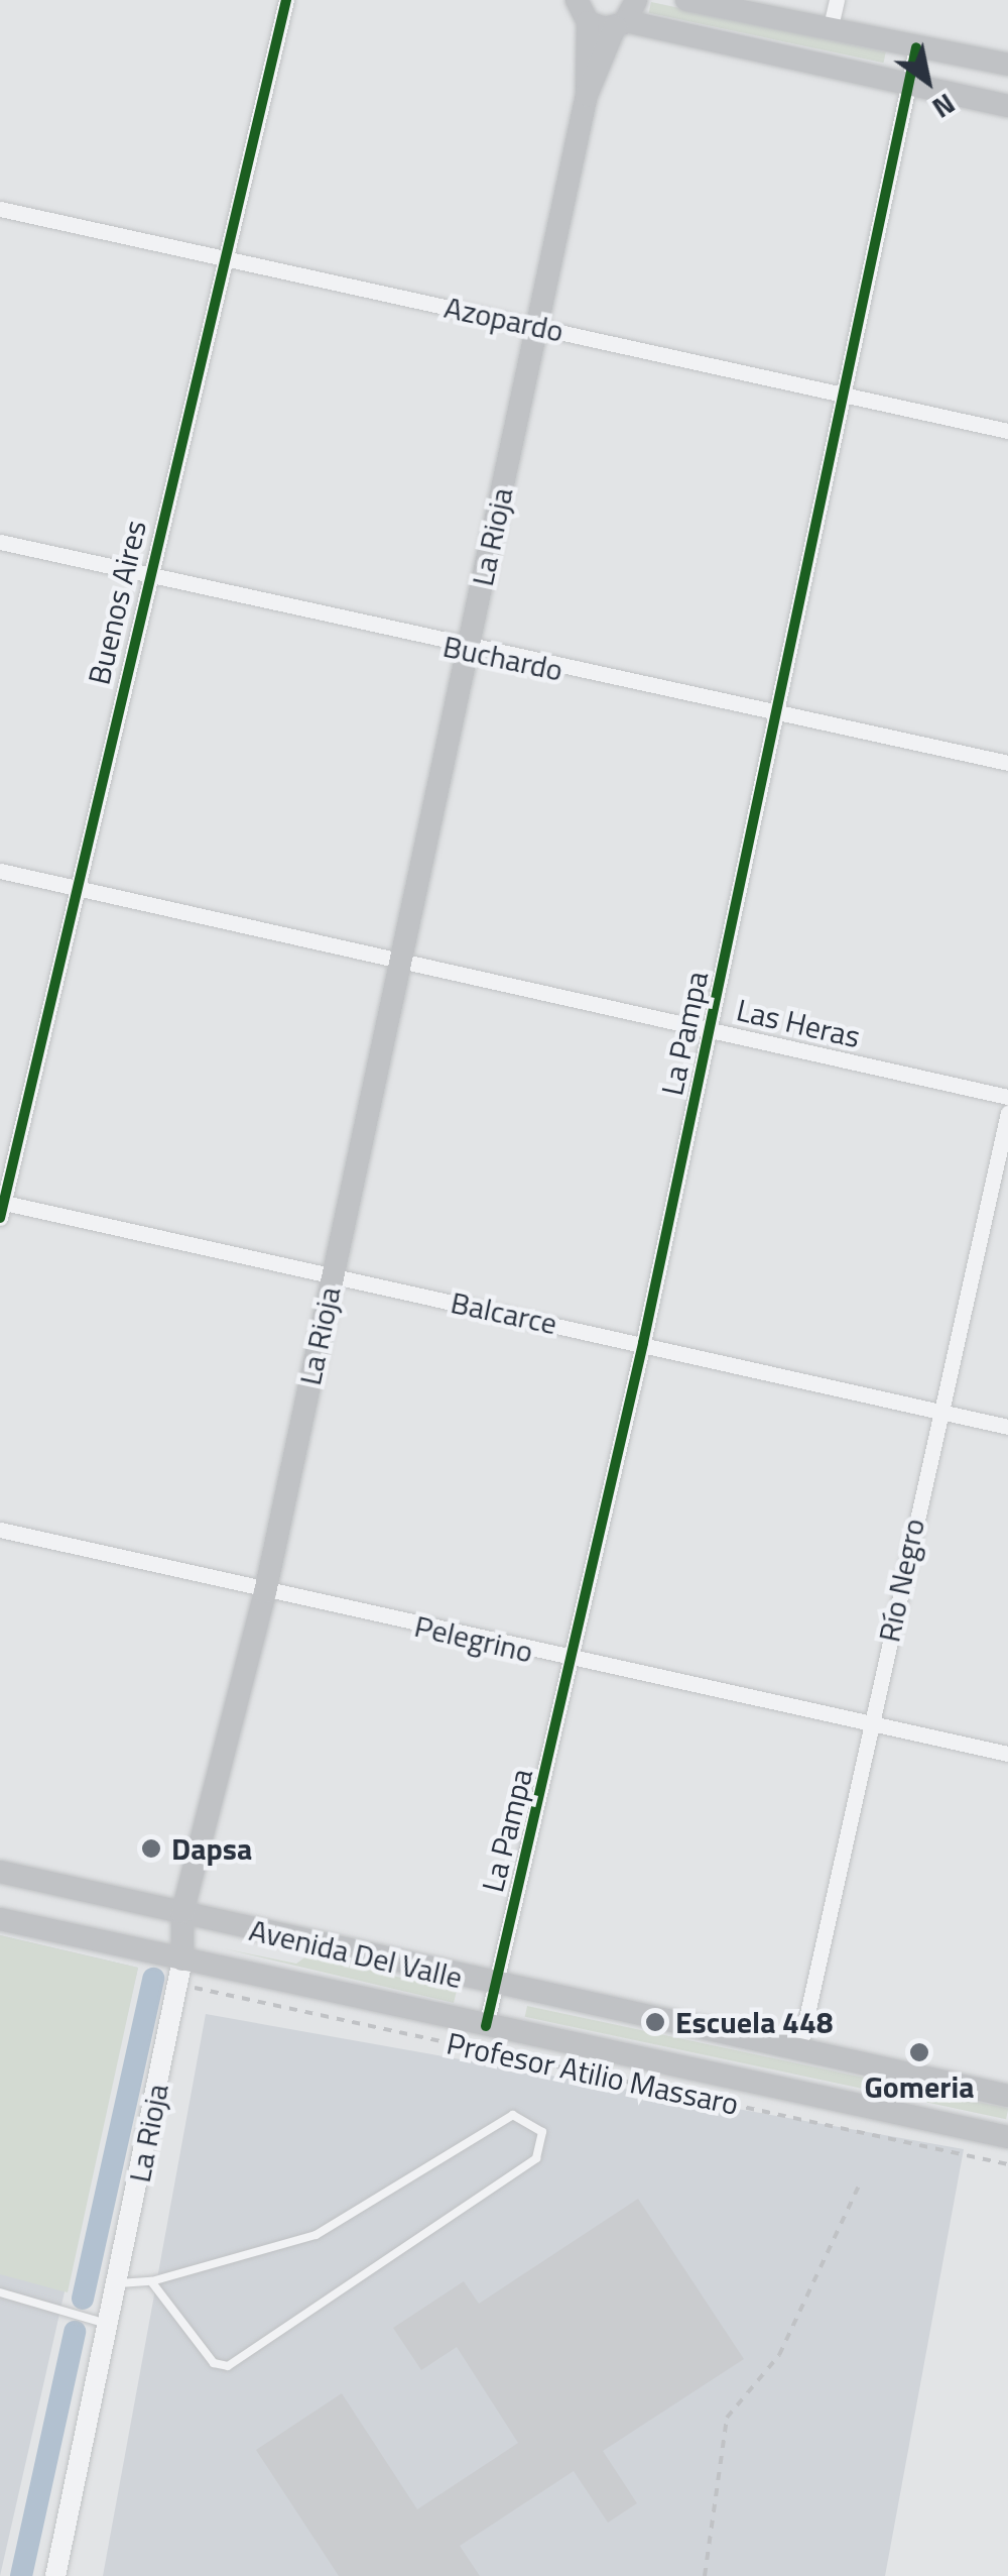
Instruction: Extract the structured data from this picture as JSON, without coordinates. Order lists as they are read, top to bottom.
{
  "streets": {
    "main road": ["La Rioja", "Avenida Del Valle"],
    "street": [
      "Azopardo",
      "Buenos Aires",
      "Buchardo",
      "Las Heras",
      "La Pampa",
      "Balcarce",
      "Río Negro",
      "Pelegrino"
    ],
    "cycle path": ["Profesor Atilio Massaro"]
  },
  "crossings": [
    ["Azopardo", "La Rioja"],
    ["Azopardo", "Buenos Aires"],
    ["Azopardo", "La Pampa"],
    ["La Rioja", "Buchardo"],
    ["La Rioja", "Las Heras"],
    ["La Rioja", "Balcarce"],
    ["La Rioja", "Pelegrino"],
    ["La Rioja", "Avenida Del Valle"],
    ["La Rioja", "Profesor Atilio Massaro"],
    ["Buenos Aires", "Buchardo"],
    ["Buenos Aires", "Las Heras"],
    ["Buenos Aires", "Balcarce"],
    ["Buchardo", "La Pampa"],
    ["Las Heras", "La Pampa"],
    ["La Pampa", "Balcarce"],
    ["La Pampa", "Pelegrino"],
    ["La Pampa", "Avenida Del Valle"],
    ["Balcarce", "Río Negro"],
    ["Río Negro", "Pelegrino"],
    ["Río Negro", "Avenida Del Valle"]
  ],
  "places": ["Dapsa", "Escuela 448", "Gomeria"],
  "north": "bottom right"
}
